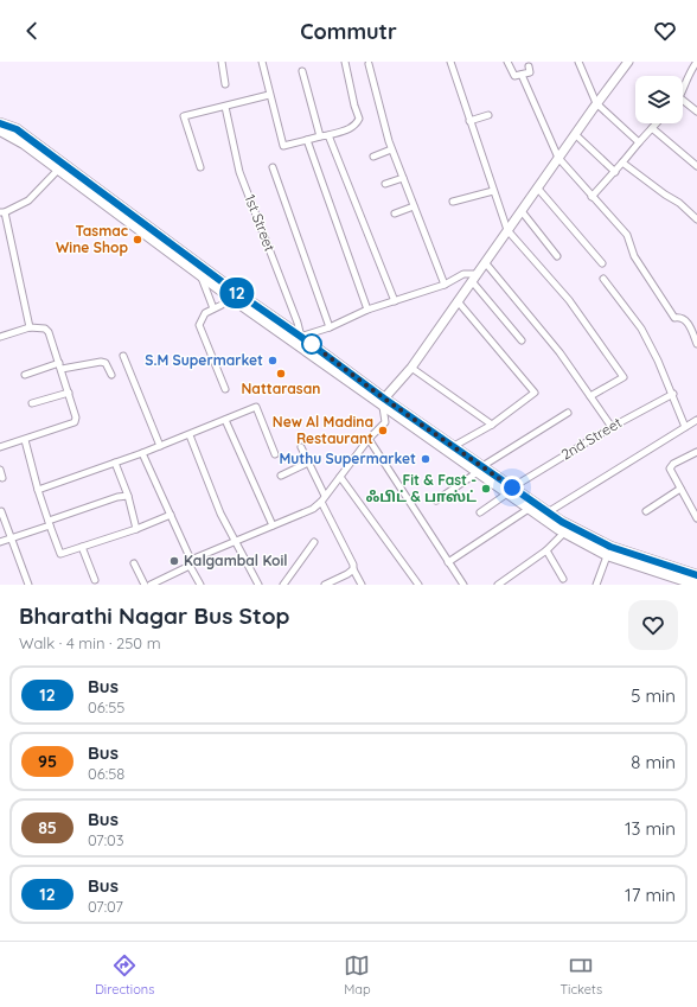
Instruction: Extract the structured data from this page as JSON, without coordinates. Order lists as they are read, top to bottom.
{
  "streets": {
    "street": ["1st Street", "2nd Street"]
  },
  "places": [
    "Tasmac Wine Shop",
    "S.M Supermarket",
    "Nattarasan",
    "New Al Madina Restaurant",
    "Muthu Supermarket",
    "Fit & Fast - ஃபிட் & பாஸ்ட்",
    "Kalgambal Koil"
  ],
  "lines": ["bus line 12"],
  "page": {
    "header": "Commutr",
    "on_map": "12",
    "heading": ["Bharathi Nagar Bus Stop", "Walk · 4 min · 250 m"],
    "list": [
      {
        "mark": "12",
        "name": "Bus",
        "note": "06:55",
        "value": "5 min"
      },
      {
        "mark": "95",
        "name": "Bus",
        "note": "06:58",
        "value": "8 min"
      },
      {
        "mark": "85",
        "name": "Bus",
        "note": "07:03",
        "value": "13 min"
      },
      {
        "mark": "12",
        "name": "Bus",
        "note": "07:07",
        "value": "17 min"
      }
    ],
    "tabs": ["Directions", "Map", "Tickets"]
  }
}
